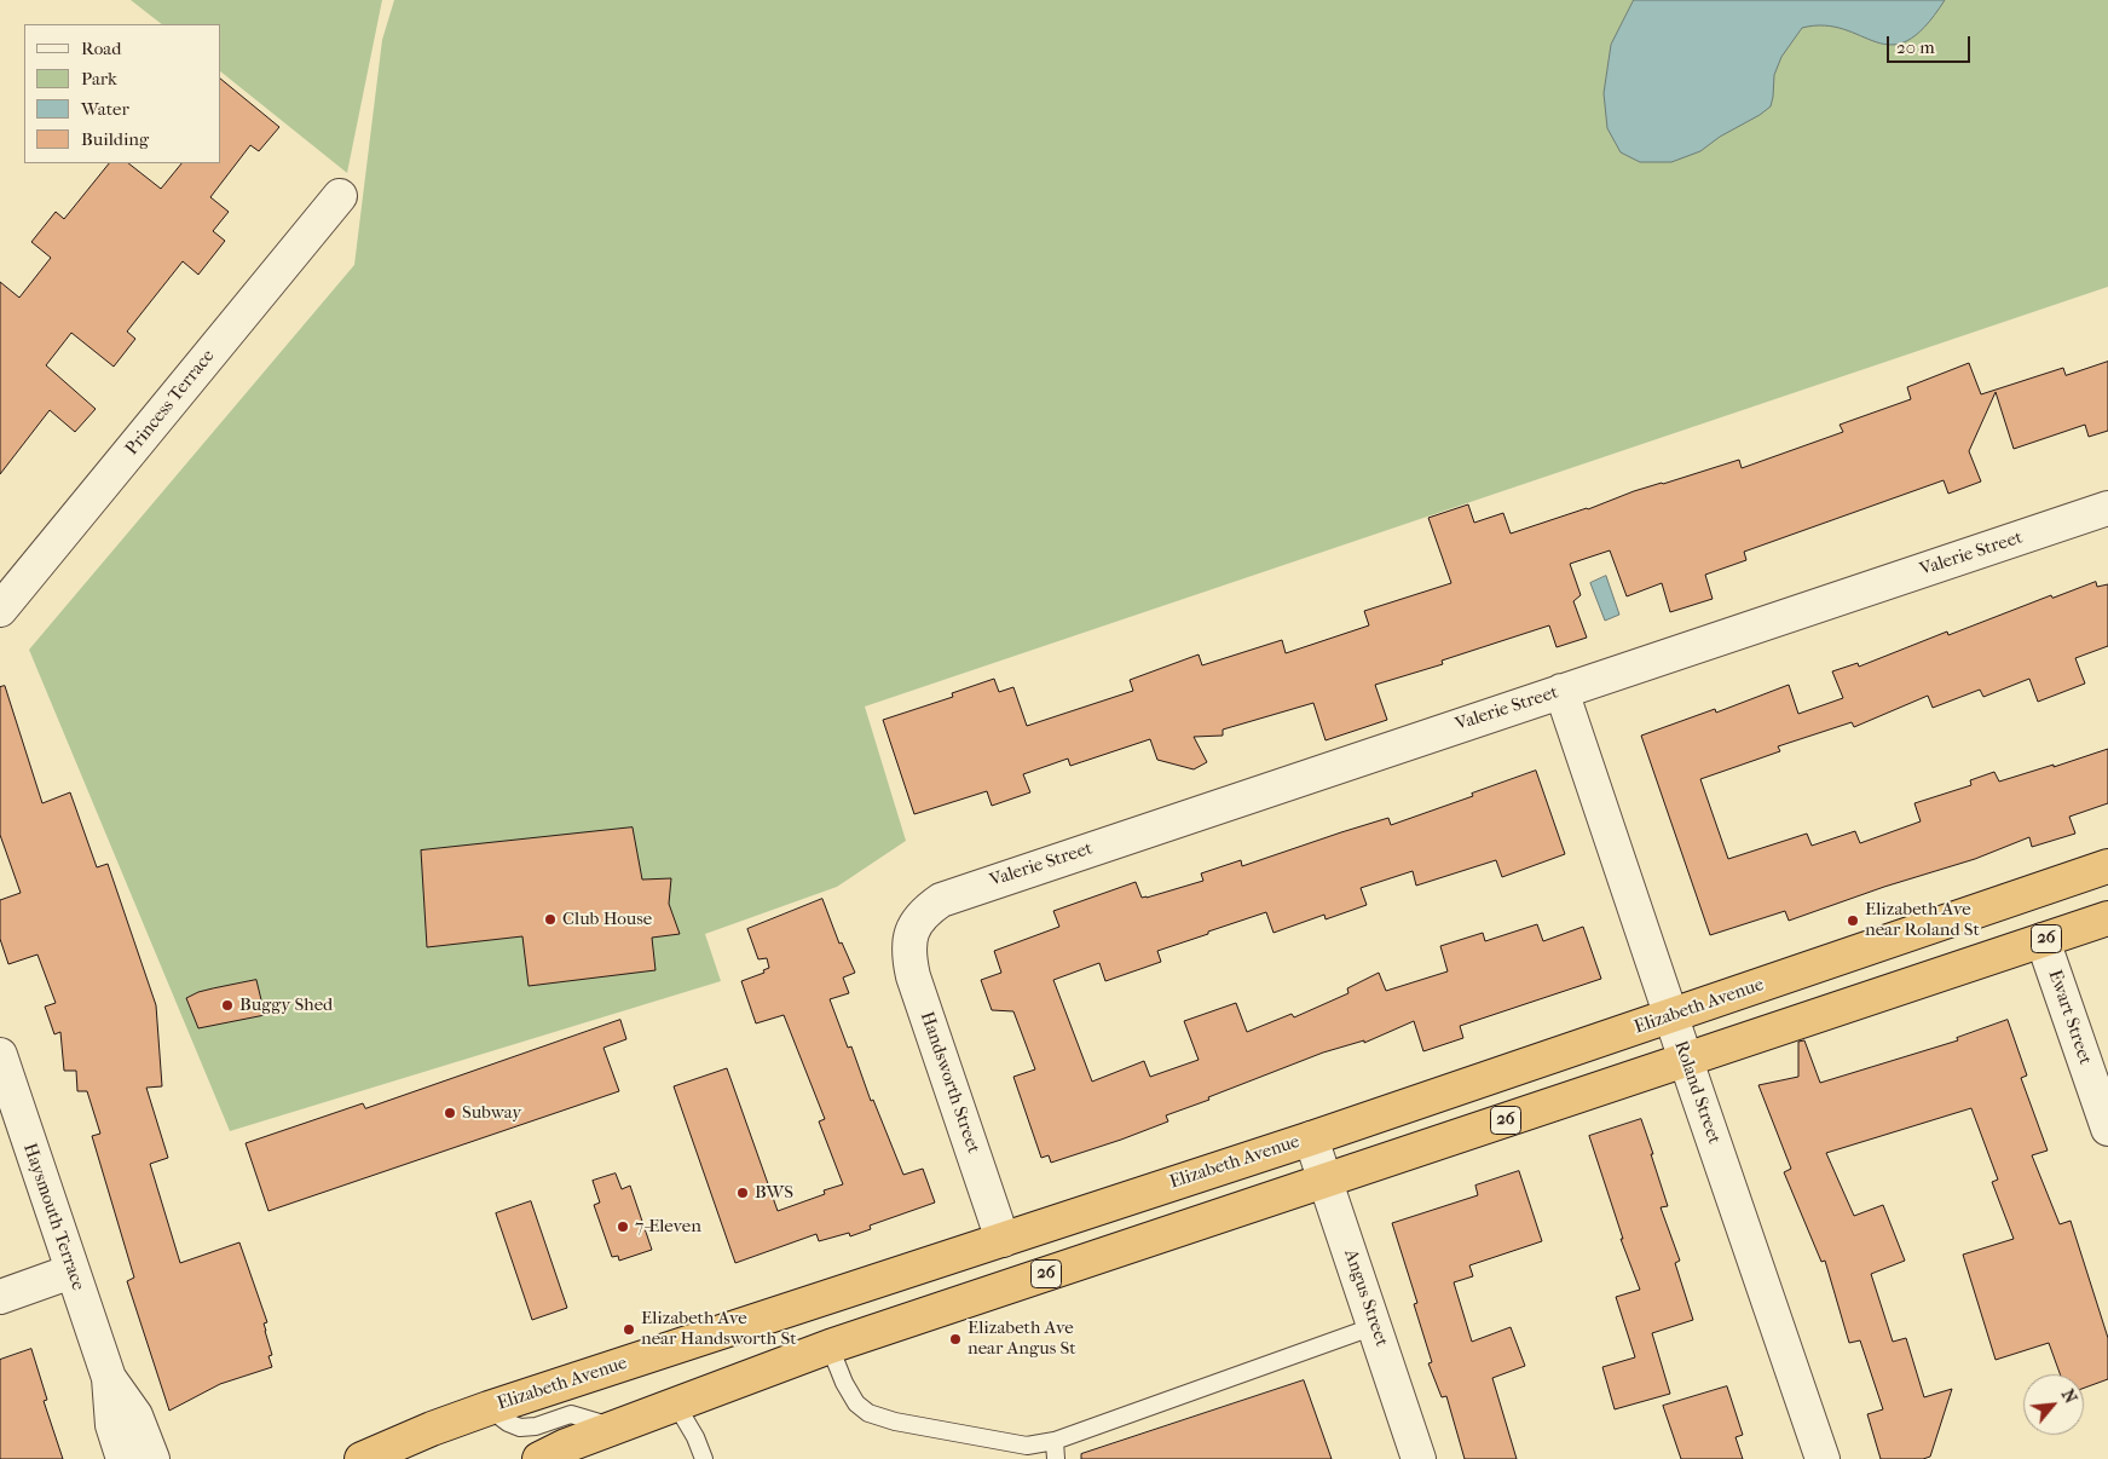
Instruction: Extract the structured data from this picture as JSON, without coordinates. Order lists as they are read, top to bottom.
{
  "streets": {
    "highway": ["26", "Elizabeth Avenue"],
    "street": [
      "Princess Terrace",
      "Valerie Street",
      "Ewart Street",
      "Handsworth Street",
      "Roland Street",
      "Haysmouth Terrace",
      "Angus Street"
    ]
  },
  "crossings": [
    ["Valerie Street", "Handsworth Street"],
    ["Valerie Street", "Roland Street"],
    ["26", "Ewart Street"],
    ["26", "Roland Street"],
    ["26", "Angus Street"],
    ["Elizabeth Avenue", "Handsworth Street"],
    ["Elizabeth Avenue", "Roland Street"],
    ["Elizabeth Avenue", "Angus Street"]
  ],
  "places": [
    "Club House",
    "Elizabeth Ave near Roland St",
    "Buggy Shed",
    "Subway",
    "BWS",
    "7-Eleven",
    "Elizabeth Ave near Handsworth St",
    "Elizabeth Ave near Angus St"
  ],
  "legend": [
    "Road",
    "Park",
    "Water",
    "Building"
  ],
  "scale_bar": "20 m",
  "north": "top right"
}
